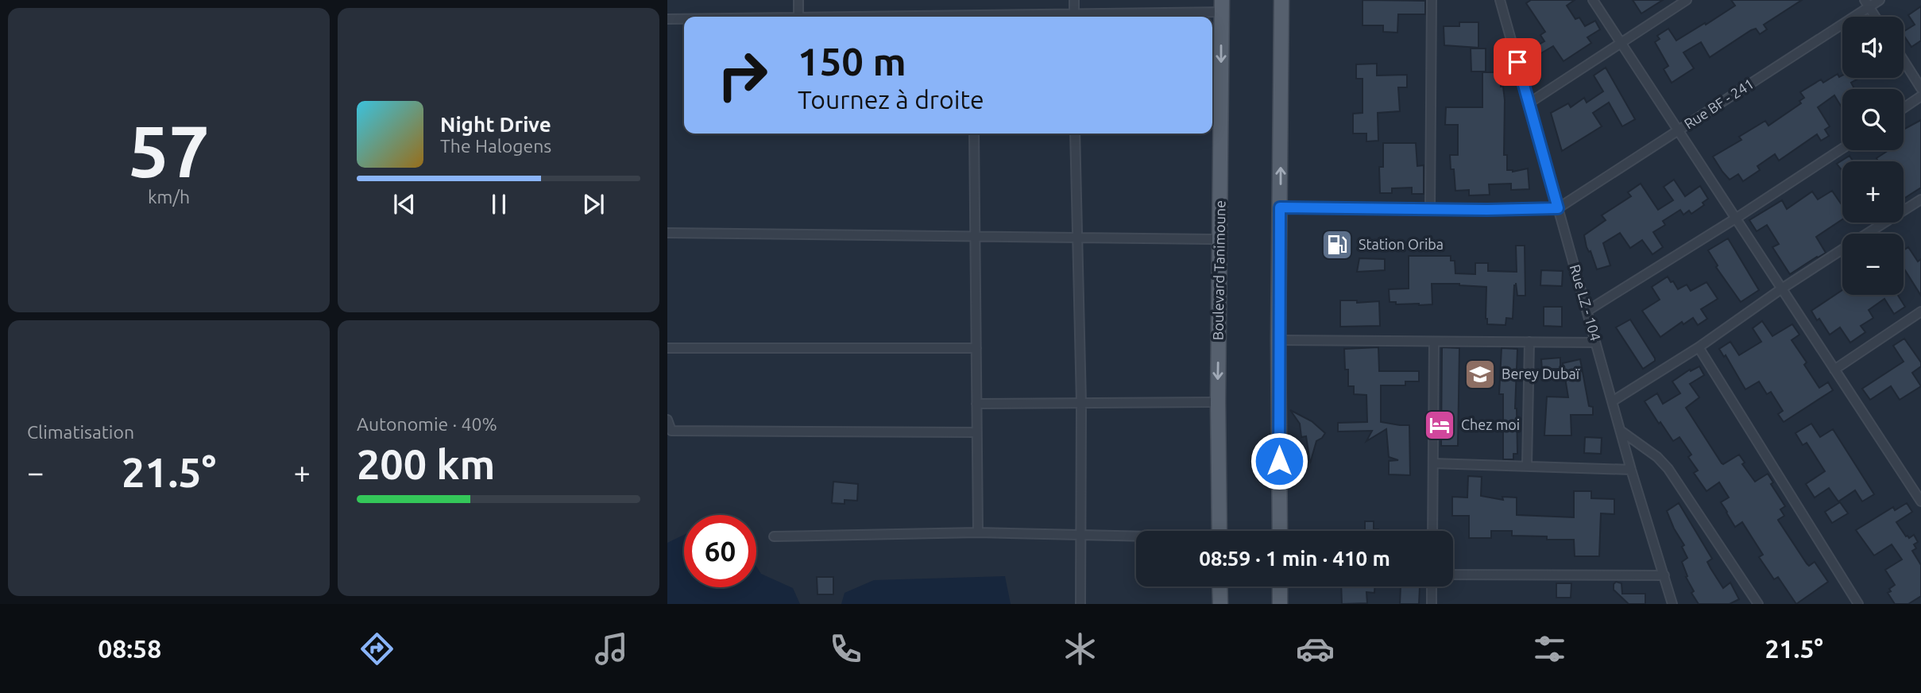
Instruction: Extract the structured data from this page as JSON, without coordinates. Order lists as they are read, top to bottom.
{
  "streets": {
    "main road": ["Boulevard Tanimoune"],
    "street": ["Rue BF - 241", "Rue LZ - 104"]
  },
  "crossings": [
    ["Rue BF - 241", "Rue LZ - 104"]
  ],
  "places": {
    "fuel station": ["Station Oriba"],
    "school or university": ["Berey Dubaï"],
    "hotel": ["Chez moi"]
  },
  "page": {
    "tile": [
      ["57", "km/h"],
      "Climatisation",
      ["Autonomie · 40%", "200 km"]
    ],
    "map_buttons": ["+", "−"],
    "turn": ["150 m", "Tournez à droite"],
    "song": ["Night Drive", "The Halogens"],
    "heat": ["−", "21.5°", "+"],
    "limit": "60",
    "trip": "08:59 · 1 min · 410 m",
    "tabs": ["08:58", "21.5°"]
  }
}
